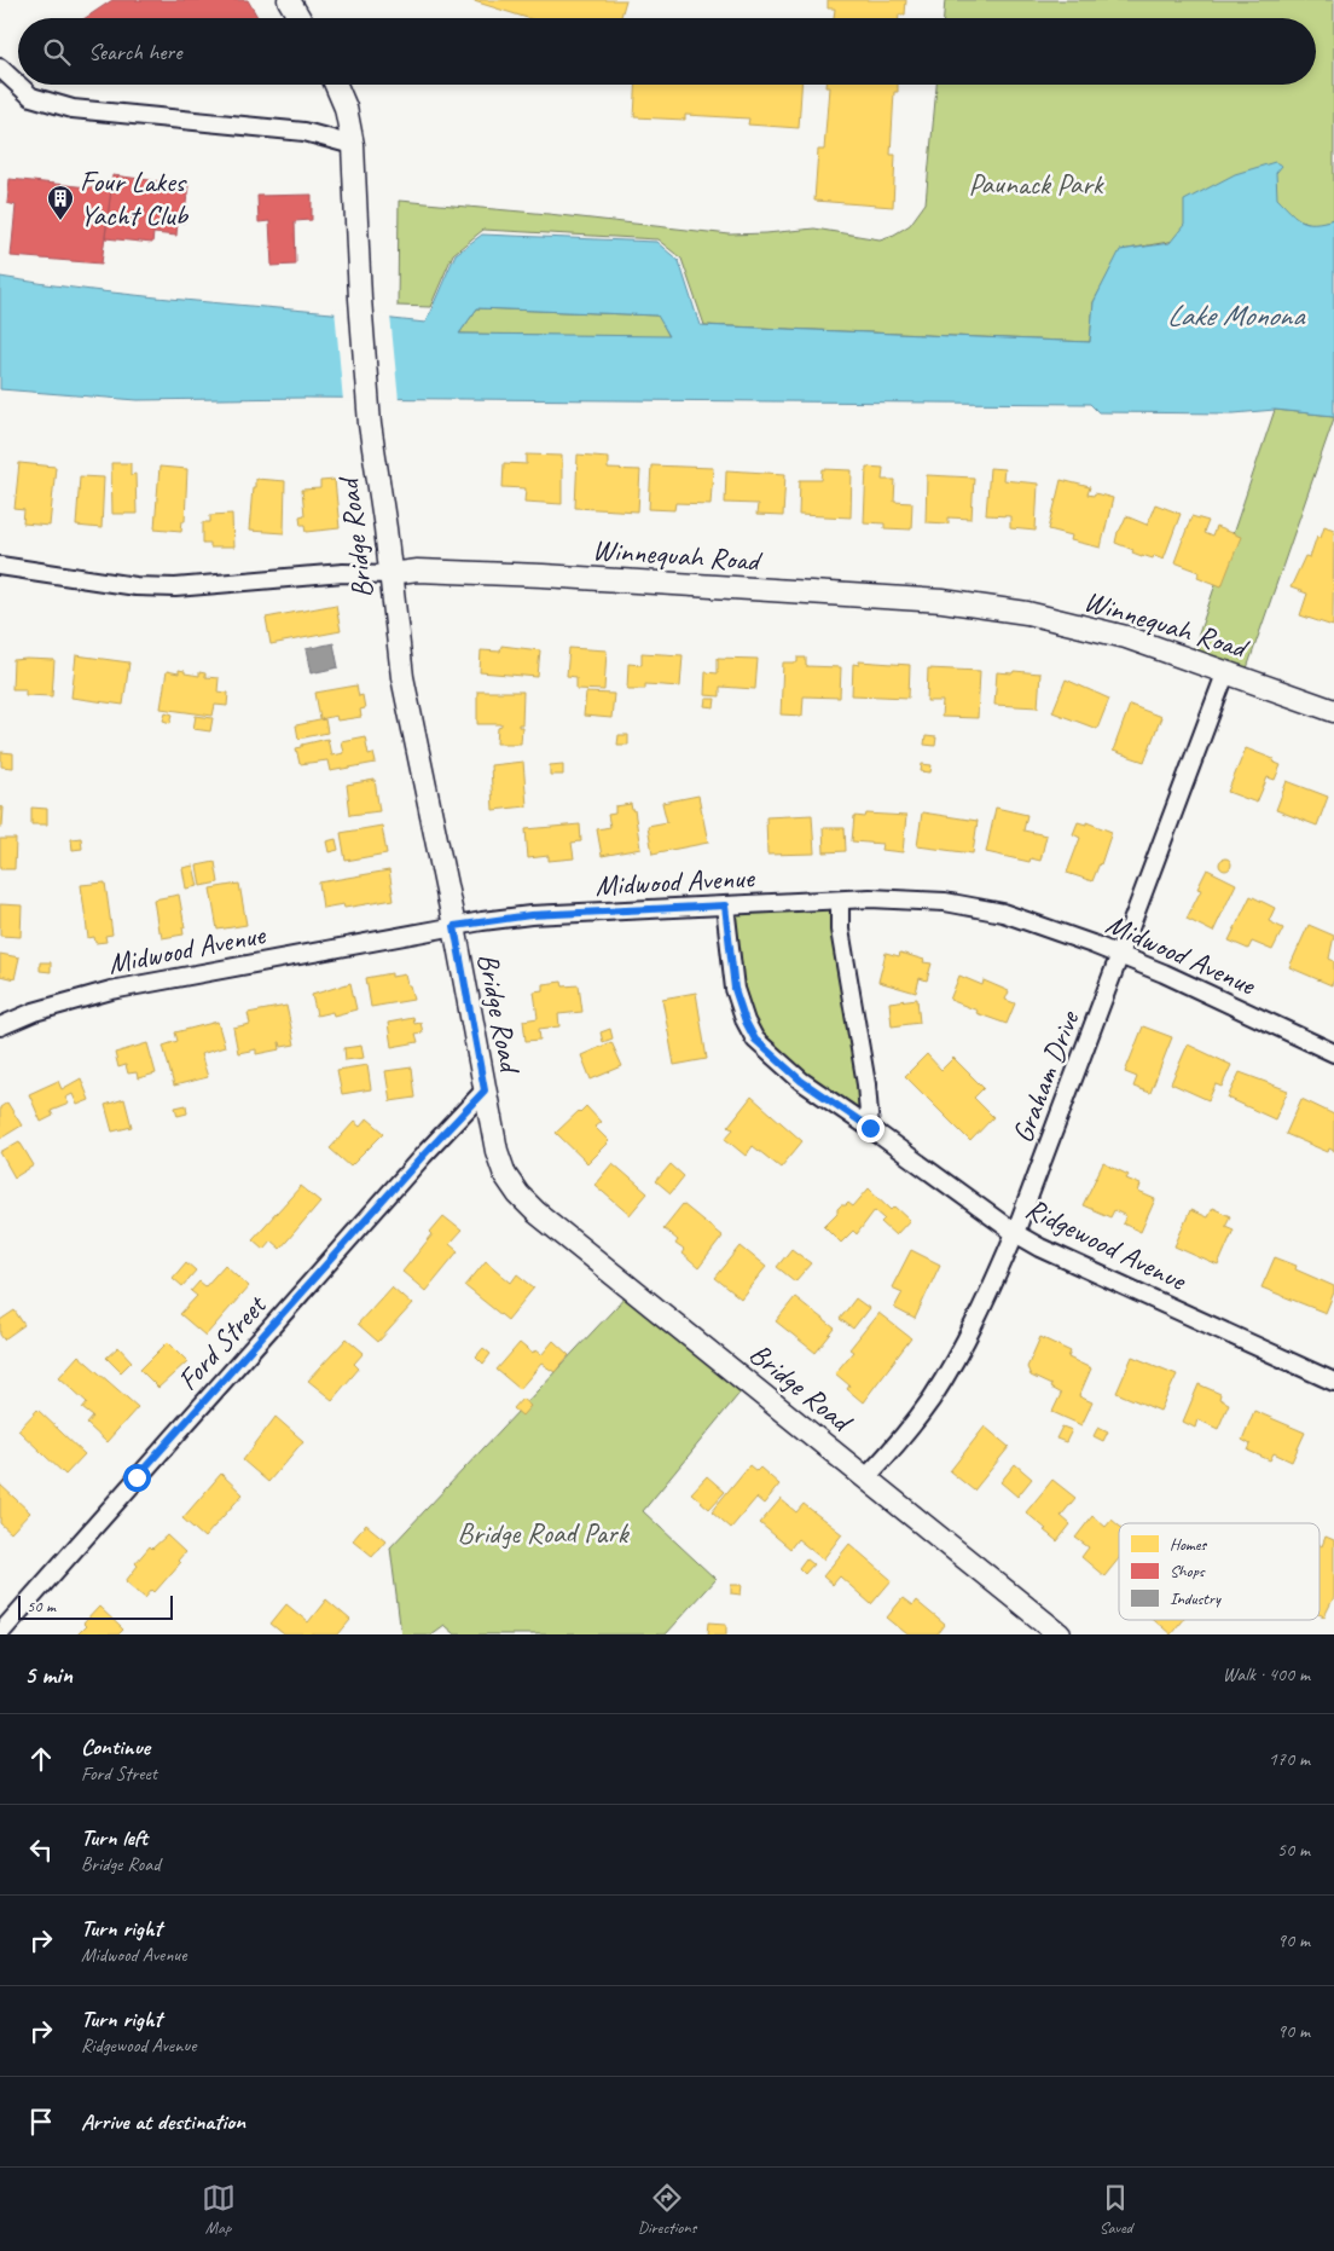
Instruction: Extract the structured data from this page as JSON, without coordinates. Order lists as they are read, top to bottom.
{
  "streets": {
    "street": [
      "Bridge Road",
      "Winnequah Road",
      "Midwood Avenue",
      "Graham Drive",
      "Ridgewood Avenue",
      "Ford Street"
    ]
  },
  "crossings": [
    ["Bridge Road", "Winnequah Road"],
    ["Bridge Road", "Midwood Avenue"],
    ["Bridge Road", "Graham Drive"],
    ["Bridge Road", "Ford Street"],
    ["Winnequah Road", "Graham Drive"],
    ["Midwood Avenue", "Graham Drive"],
    ["Midwood Avenue", "Ridgewood Avenue"],
    ["Graham Drive", "Ridgewood Avenue"]
  ],
  "water": ["Lake Monona"],
  "parks": ["Paunack Park", "Bridge Road Park"],
  "places": {
    "building": ["Four Lakes Yacht Club"]
  },
  "legend": ["Homes", "Shops", "Industry"],
  "scale_bar": "50 m",
  "page": {
    "search": "Search here",
    "scale": "50 m",
    "heading": ["5 min", "Walk · 400 m"],
    "list": [
      ["Continue", "Ford Street", "170 m"],
      ["Turn left", "Bridge Road", "50 m"],
      ["Turn right", "Midwood Avenue", "90 m"],
      ["Turn right", "Ridgewood Avenue", "90 m"],
      "Arrive at destination"
    ],
    "nav": ["Map", "Directions", "Saved"]
  }
}
